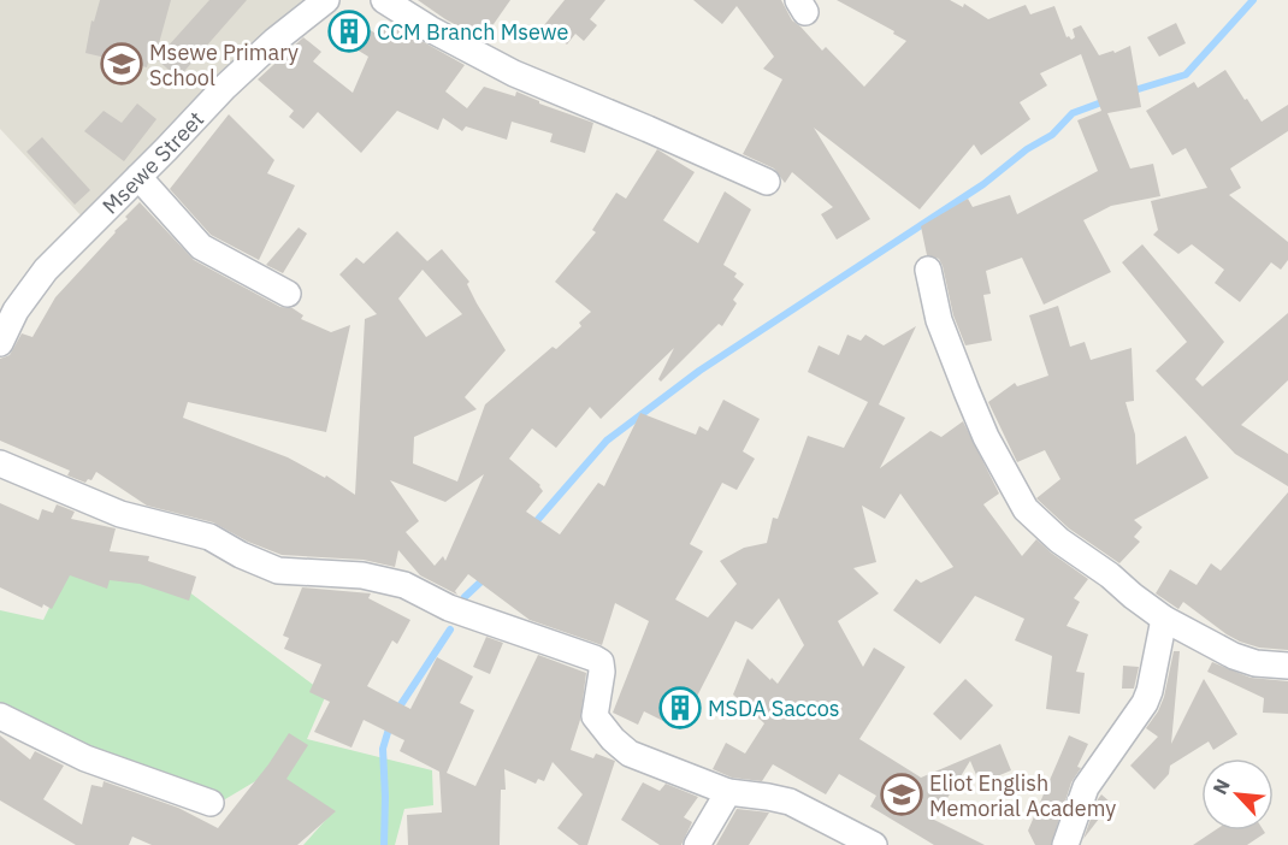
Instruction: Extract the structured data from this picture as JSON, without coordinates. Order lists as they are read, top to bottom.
{
  "streets": {
    "street": ["Msewe Street"]
  },
  "places": {
    "building": ["CCM Branch Msewe", "MSDA Saccos"],
    "school or university": ["Msewe Primary School", "Eliot English Memorial Academy"]
  },
  "north": "top left"
}
